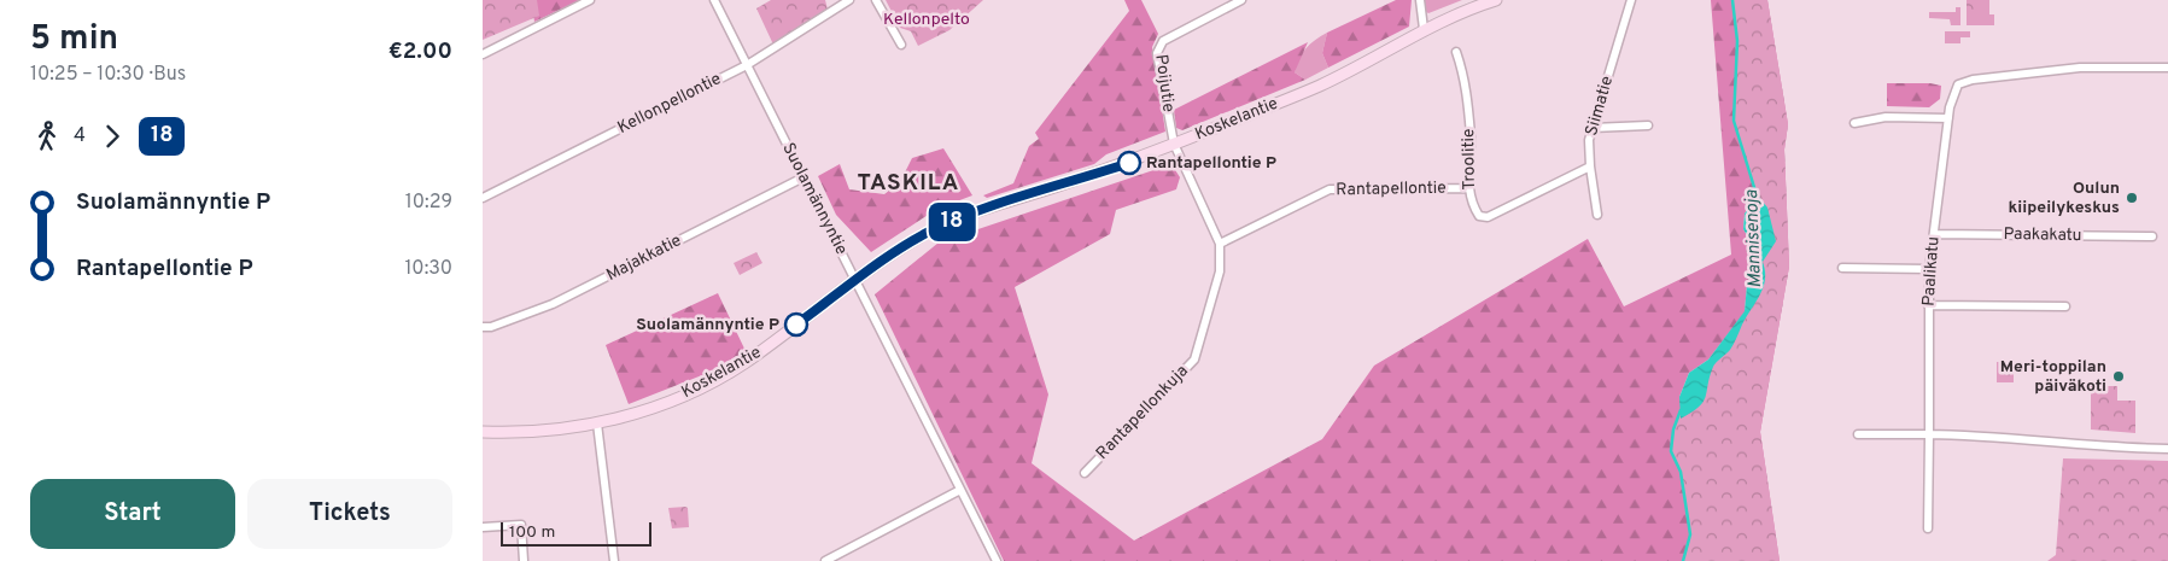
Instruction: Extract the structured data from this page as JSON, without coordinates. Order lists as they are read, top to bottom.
{
  "streets": {
    "main road": ["Koskelantie"],
    "street": [
      "Poijutie",
      "Kellonpellontie",
      "Siimatie",
      "Troolitie",
      "Rantapellontie",
      "Suolamännyntie",
      "Paakakatu",
      "Majakkatie",
      "Paalikatu",
      "Rantapellonkuja"
    ]
  },
  "crossings": [
    ["Poijutie", "Koskelantie"],
    ["Poijutie", "Rantapellonkuja"],
    ["Kellonpellontie", "Suolamännyntie"],
    ["Siimatie", "Troolitie"],
    ["Koskelantie", "Suolamännyntie"],
    ["Koskelantie", "Rantapellonkuja"],
    ["Troolitie", "Rantapellontie"],
    ["Rantapellontie", "Rantapellonkuja"],
    ["Suolamännyntie", "Majakkatie"],
    ["Paakakatu", "Paalikatu"]
  ],
  "districts": ["TASKILA"],
  "water": ["Mannisenoja"],
  "parks": ["Kellonpelto"],
  "places": [
    "Rantapellontie P",
    "Oulun kiipeilykeskus",
    "Suolamännyntie P",
    "Meri-toppilan päiväkoti"
  ],
  "lines": ["bus line 18"],
  "scale_bar": "100 m",
  "page": {
    "heading": ["5 min", "10:25 – 10:30 · Bus", "€2.00"],
    "on_map": "18",
    "legs": ["4", "18"],
    "list": [
      {
        "name": "Suolamännyntie P",
        "value": "10:29"
      },
      {
        "name": "Rantapellontie P",
        "value": "10:30"
      }
    ],
    "buttons": ["Start", "Tickets"],
    "scale": "100 m"
  }
}
